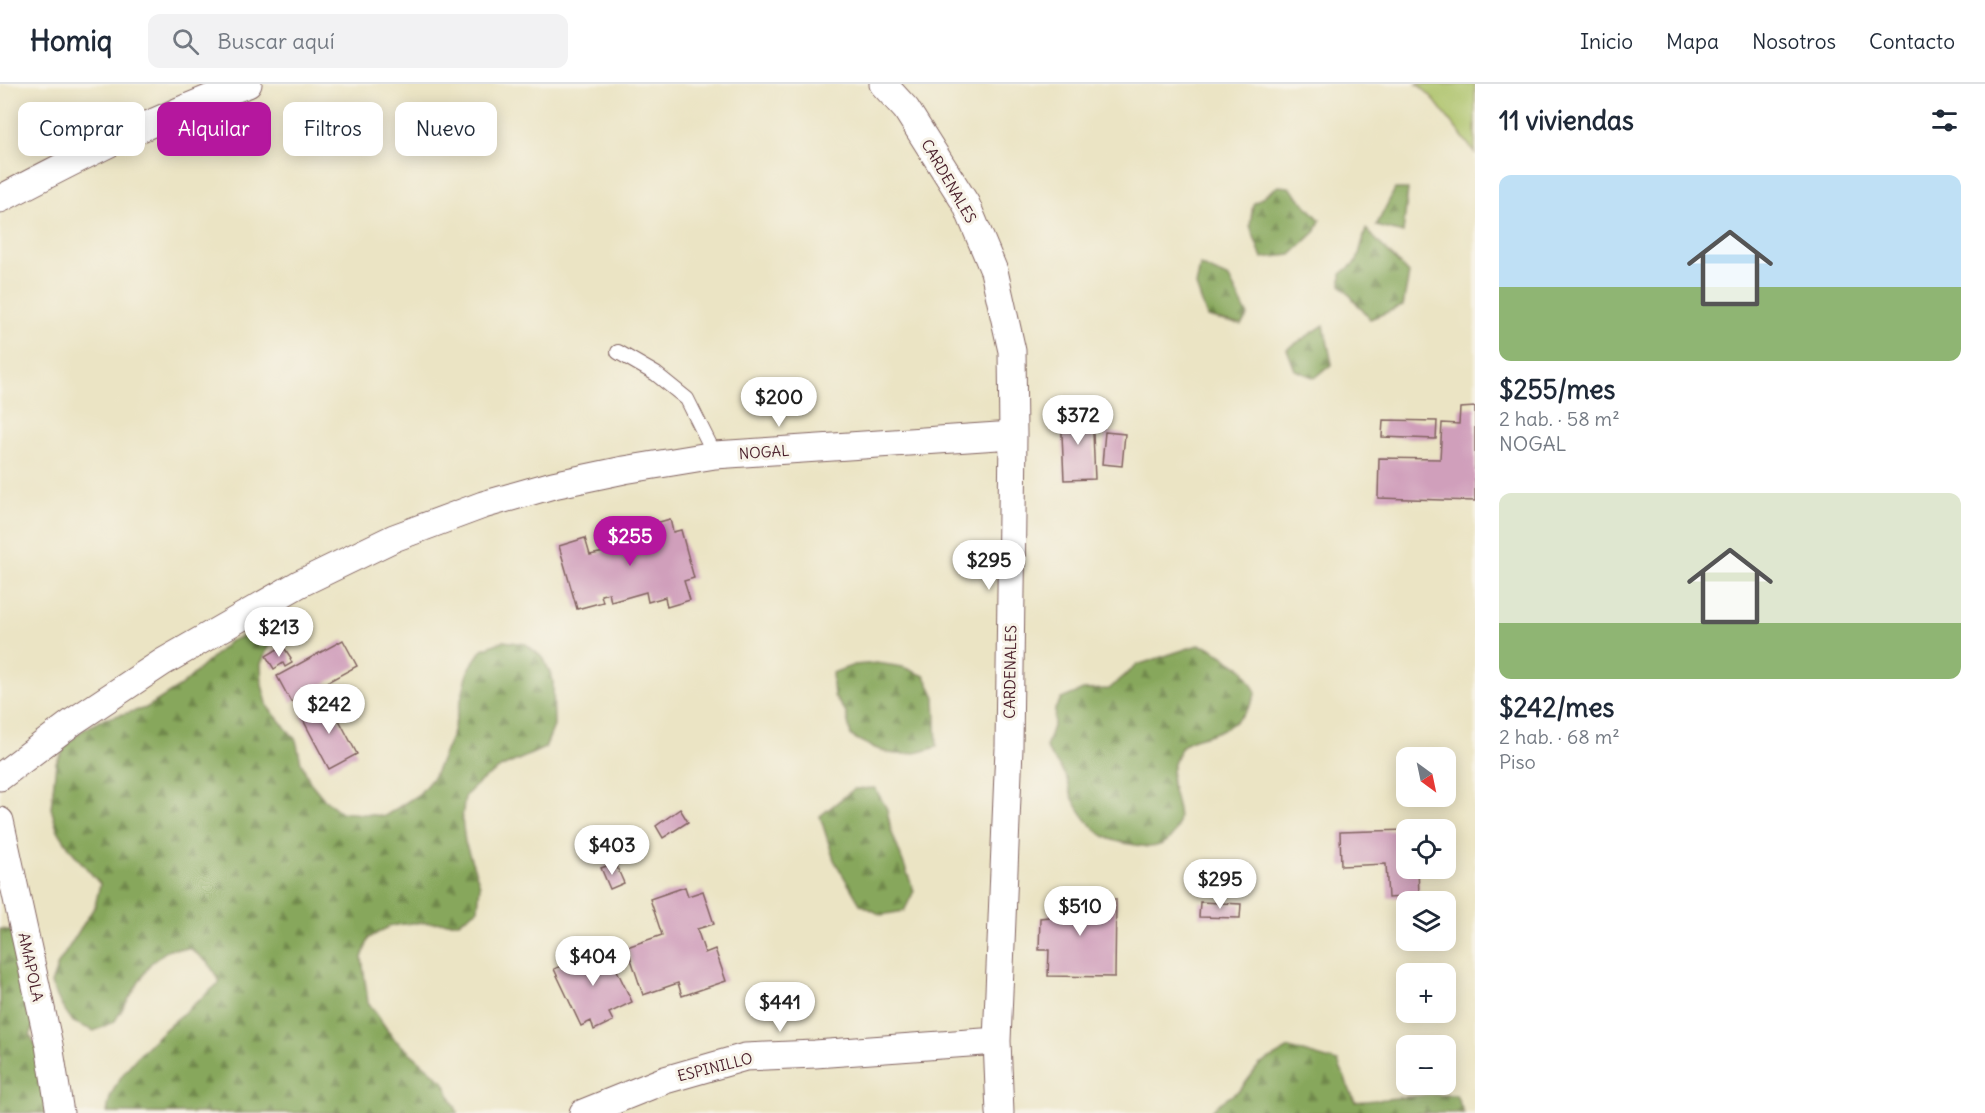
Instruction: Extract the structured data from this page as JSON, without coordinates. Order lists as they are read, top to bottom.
{
  "streets": {
    "street": [
      "CARDENALES",
      "NOGAL",
      "AMAPOLA",
      "ESPINILLO"
    ]
  },
  "crossings": [
    ["CARDENALES", "NOGAL"],
    ["CARDENALES", "ESPINILLO"]
  ],
  "north": "bottom right",
  "page": {
    "header": "Homiq",
    "search": "Buscar aquí",
    "nav": [
      "Inicio",
      "Mapa",
      "Nosotros",
      "Contacto"
    ],
    "heading": "11 viviendas",
    "chip": [
      "Comprar",
      "Alquilar",
      "Filtros",
      "Nuevo"
    ],
    "list": [
      {
        "name": "$255/mes",
        "note": "2 hab. · 58 m² · NOGAL"
      },
      {
        "name": "$242/mes",
        "note": "2 hab. · 68 m² · Piso"
      }
    ],
    "price": [
      "$200",
      "$372",
      "$255",
      "$295",
      "$213",
      "$242",
      "$403",
      "$295",
      "$510",
      "$404",
      "$441"
    ],
    "map_buttons": ["+", "−"]
  }
}
